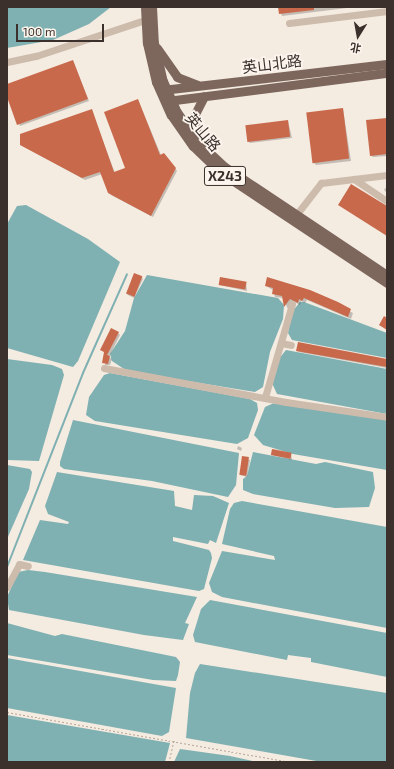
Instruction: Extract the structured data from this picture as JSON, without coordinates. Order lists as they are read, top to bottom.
{
  "streets": {
    "main road": ["英山北路", "英山路", "X243"]
  },
  "crossings": [
    ["英山北路", "英山路"]
  ],
  "scale_bar": "100 m",
  "north": "bottom"
}
